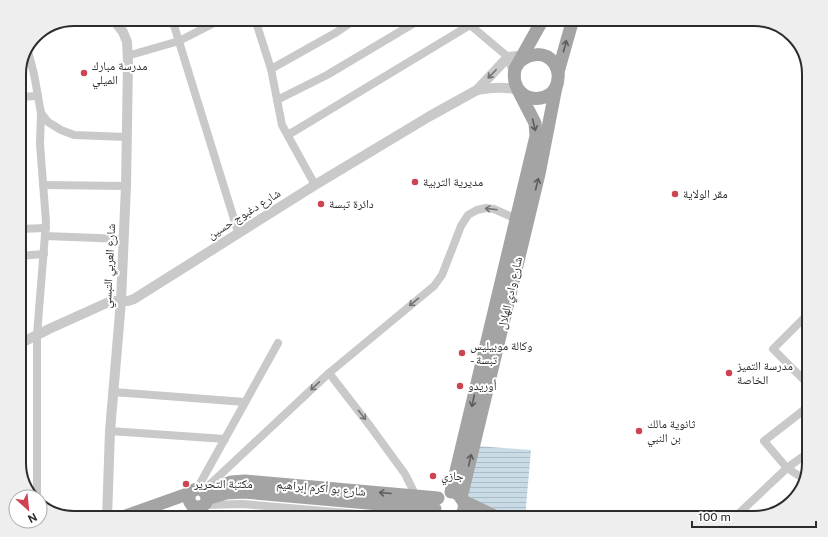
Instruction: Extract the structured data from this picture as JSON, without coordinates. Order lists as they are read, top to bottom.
{
  "streets": {
    "main road": ["شارع وادي الهلال", "شارع بو أكرم إبراهيم"],
    "street": ["شارع دغبوج حسين", "شارع العربي التبسي"]
  },
  "crossings": [
    ["شارع دغبوج حسين", "شارع العربي التبسي"]
  ],
  "places": [
    "مدرسة مبارك الميلي",
    "مديرية التربية",
    "مقر الولاية",
    "دائرة تبسة",
    "وكالة موبيليس - تبسة",
    "مدرسة التميز الخاصة",
    "أوريدو",
    "ثانوية مالك بن النبي",
    "جازي",
    "مكتبة التحرير"
  ],
  "scale_bar": "100 m",
  "north": "bottom right"
}
